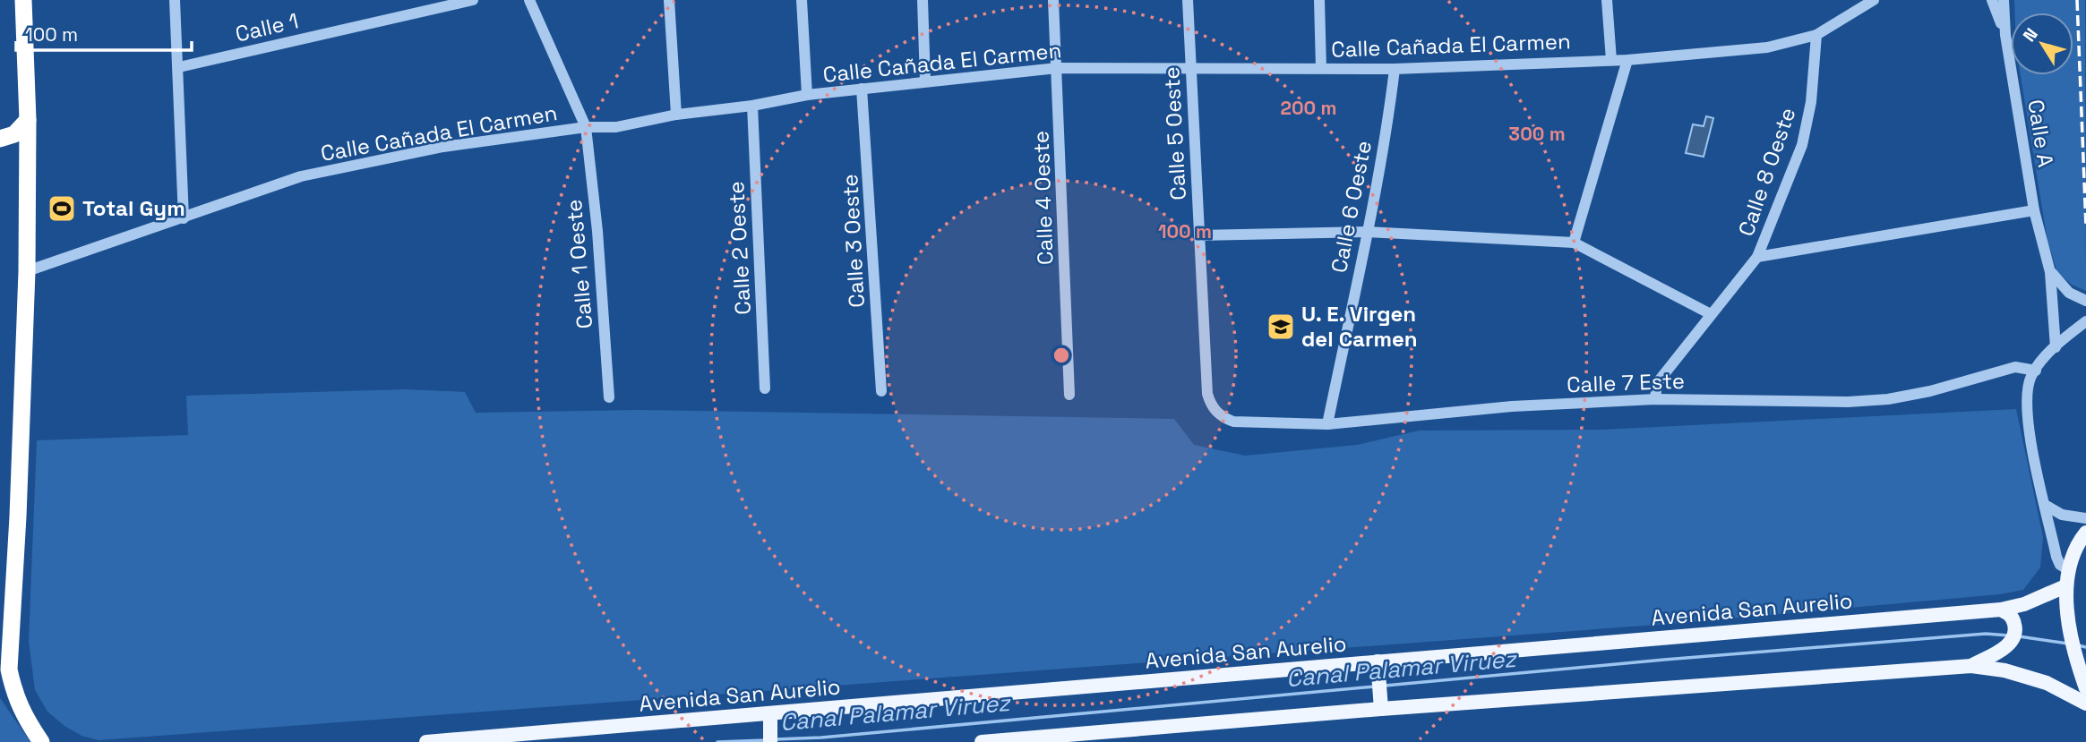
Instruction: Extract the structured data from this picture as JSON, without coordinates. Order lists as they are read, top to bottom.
{
  "streets": {
    "main road": ["Avenida San Aurelio"],
    "street": [
      "Calle 1",
      "Calle Cañada El Carmen",
      "Calle 5 Oeste",
      "Calle A",
      "Calle 8 Oeste",
      "Calle 4 Oeste",
      "Calle 6 Oeste",
      "Calle 3 Oeste",
      "Calle 2 Oeste",
      "Calle 1 Oeste",
      "Calle 7 Este"
    ]
  },
  "crossings": [
    ["Calle Cañada El Carmen", "Calle 5 Oeste"],
    ["Calle Cañada El Carmen", "Calle 8 Oeste"],
    ["Calle Cañada El Carmen", "Calle 4 Oeste"],
    ["Calle Cañada El Carmen", "Calle 6 Oeste"],
    ["Calle Cañada El Carmen", "Calle 3 Oeste"],
    ["Calle Cañada El Carmen", "Calle 2 Oeste"],
    ["Calle Cañada El Carmen", "Calle 1 Oeste"],
    ["Calle 5 Oeste", "Calle 7 Este"],
    ["Calle 8 Oeste", "Calle 7 Este"],
    ["Calle 6 Oeste", "Calle 7 Este"]
  ],
  "water": ["Canal Palamar Viruez"],
  "places": {
    "sports": ["Total Gym"],
    "school or university": ["U. E. Virgen del Carmen"]
  },
  "scale_bar": "100 m",
  "north": "top left",
  "rings": ["200 m", "300 m", "100 m"]
}
